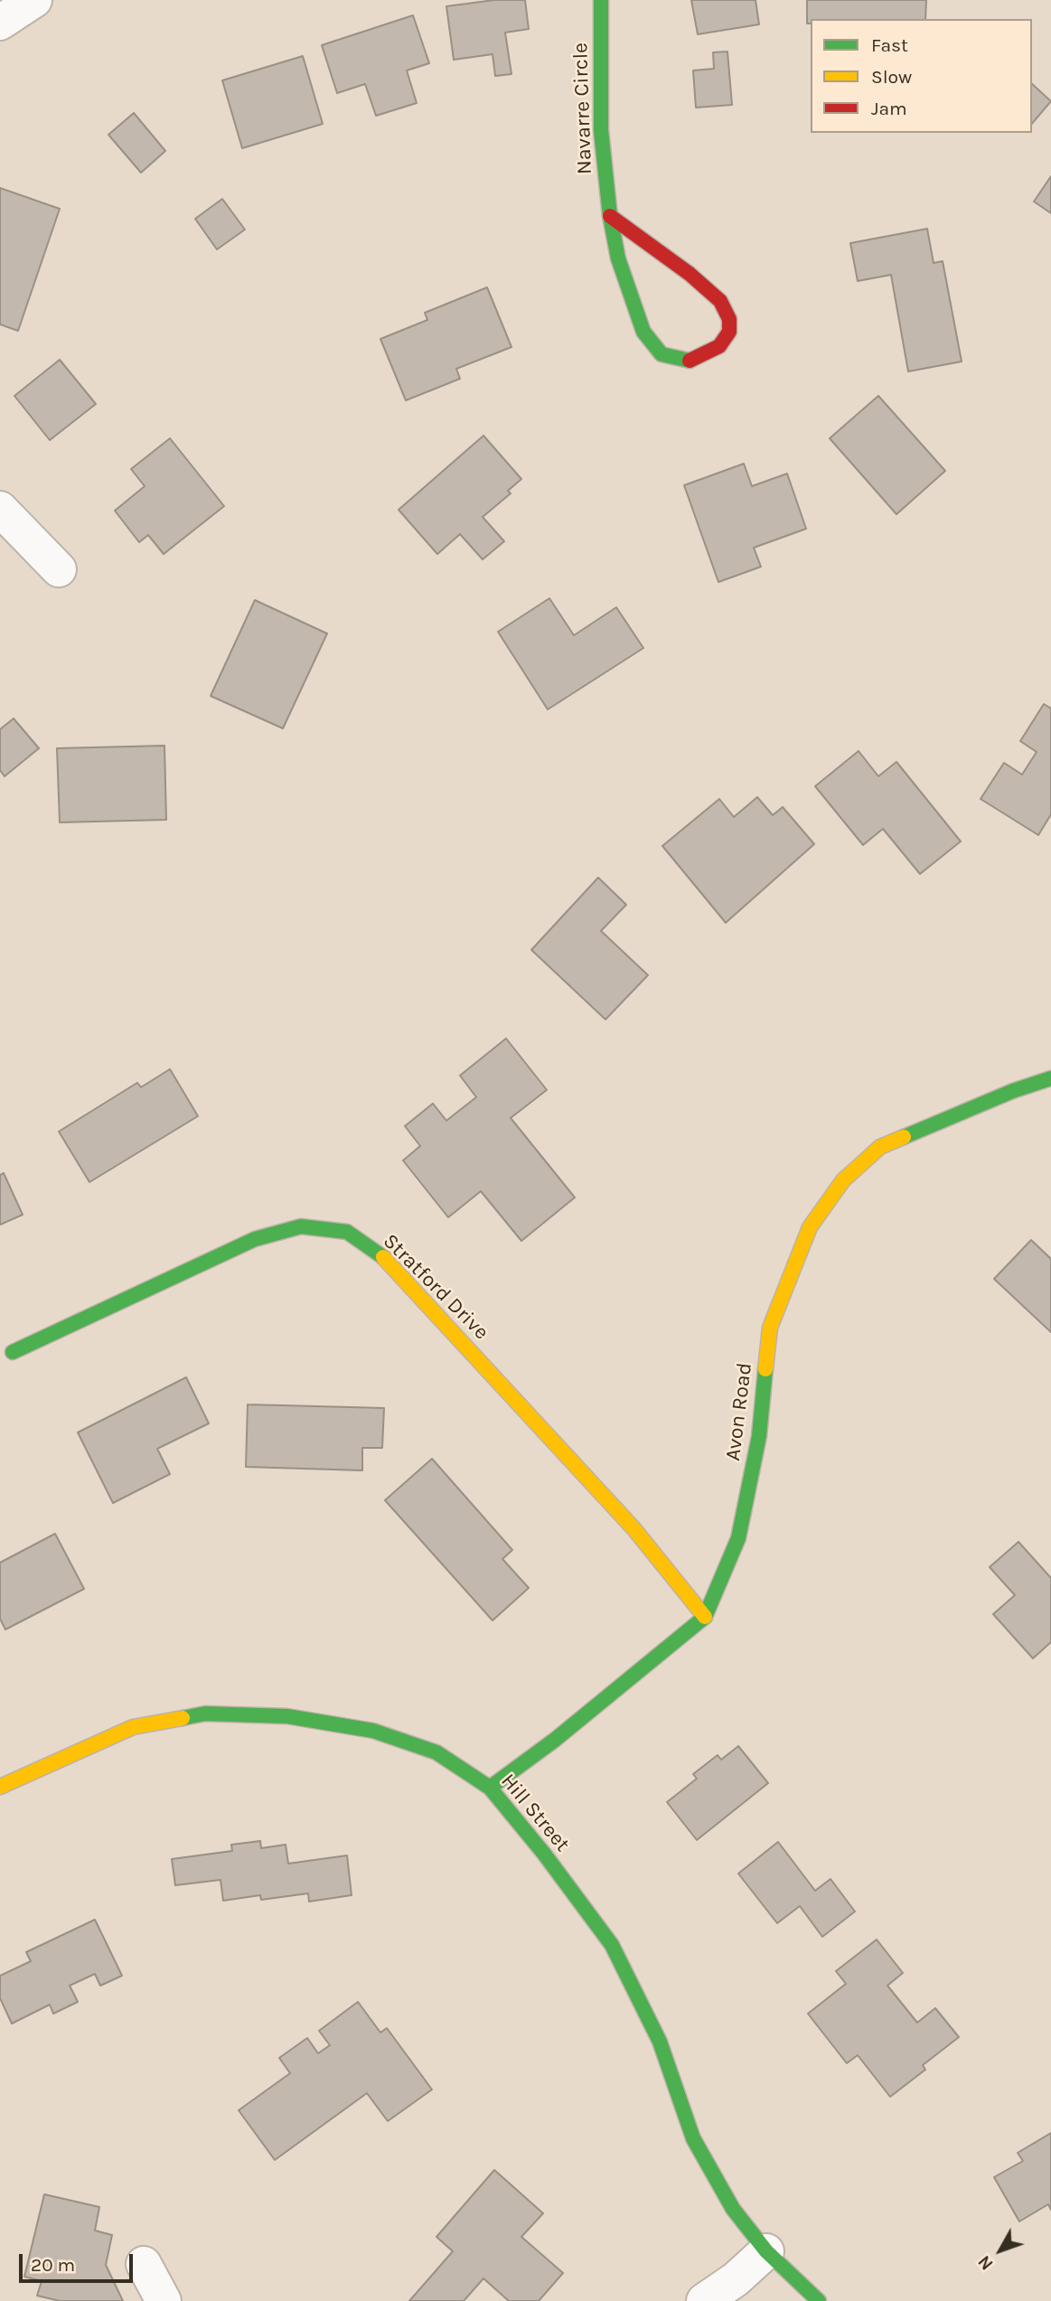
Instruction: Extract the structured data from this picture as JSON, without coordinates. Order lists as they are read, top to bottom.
{
  "streets": {
    "street": [
      "Navarre Circle",
      "Stratford Drive",
      "Avon Road",
      "Hill Street"
    ]
  },
  "crossings": [
    ["Stratford Drive", "Avon Road"],
    ["Avon Road", "Hill Street"]
  ],
  "legend": ["Fast", "Slow", "Jam"],
  "scale_bar": "20 m",
  "north": "bottom left"
}
